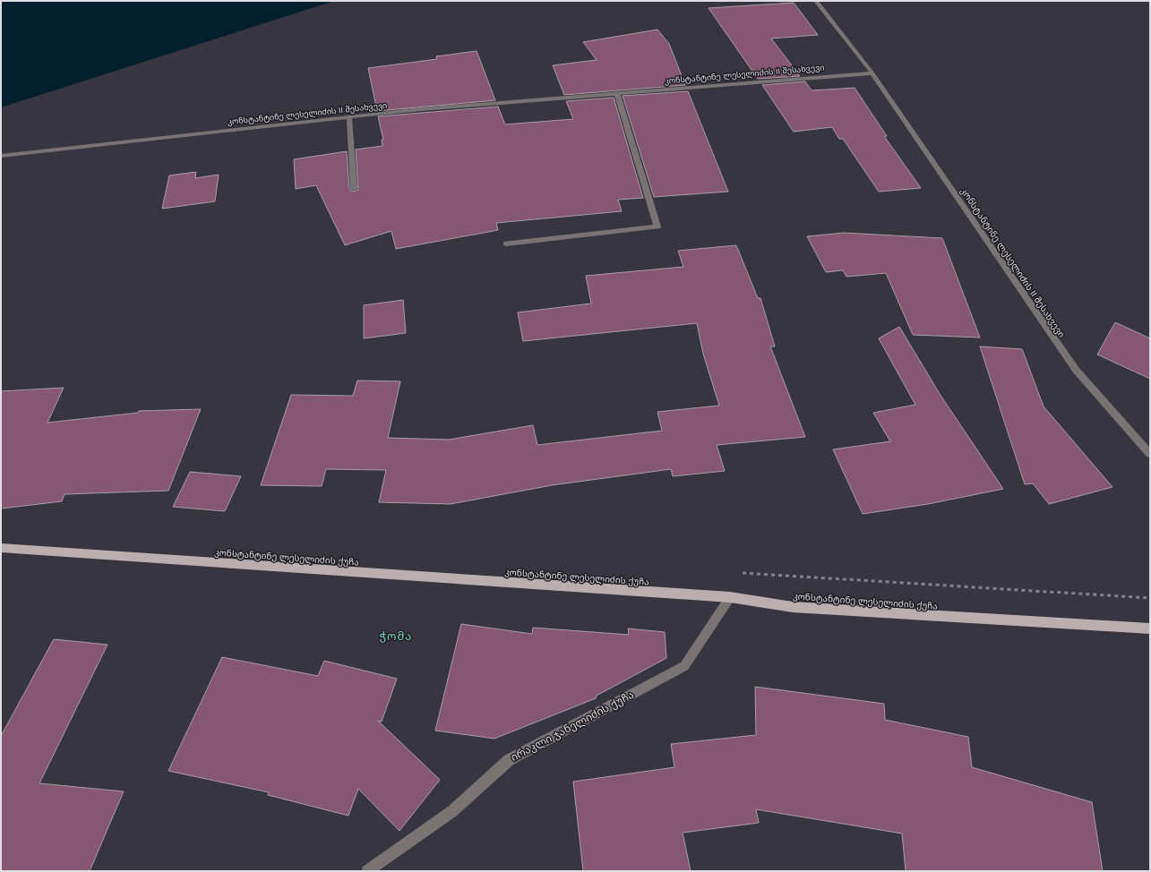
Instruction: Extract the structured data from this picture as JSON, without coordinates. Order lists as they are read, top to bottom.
{
  "streets": {
    "main road": ["კონსტანტინე ლესელიძის ქუჩა"],
    "street": ["კონსტანტინე ლესელიძის II შესახვევი", "ირაკლი ჯანელიძის ქუჩა"]
  },
  "crossings": [
    ["კონსტანტინე ლესელიძის ქუჩა", "ირაკლი ჯანელიძის ქუჩა"]
  ],
  "districts": ["ჭომა"]
}
